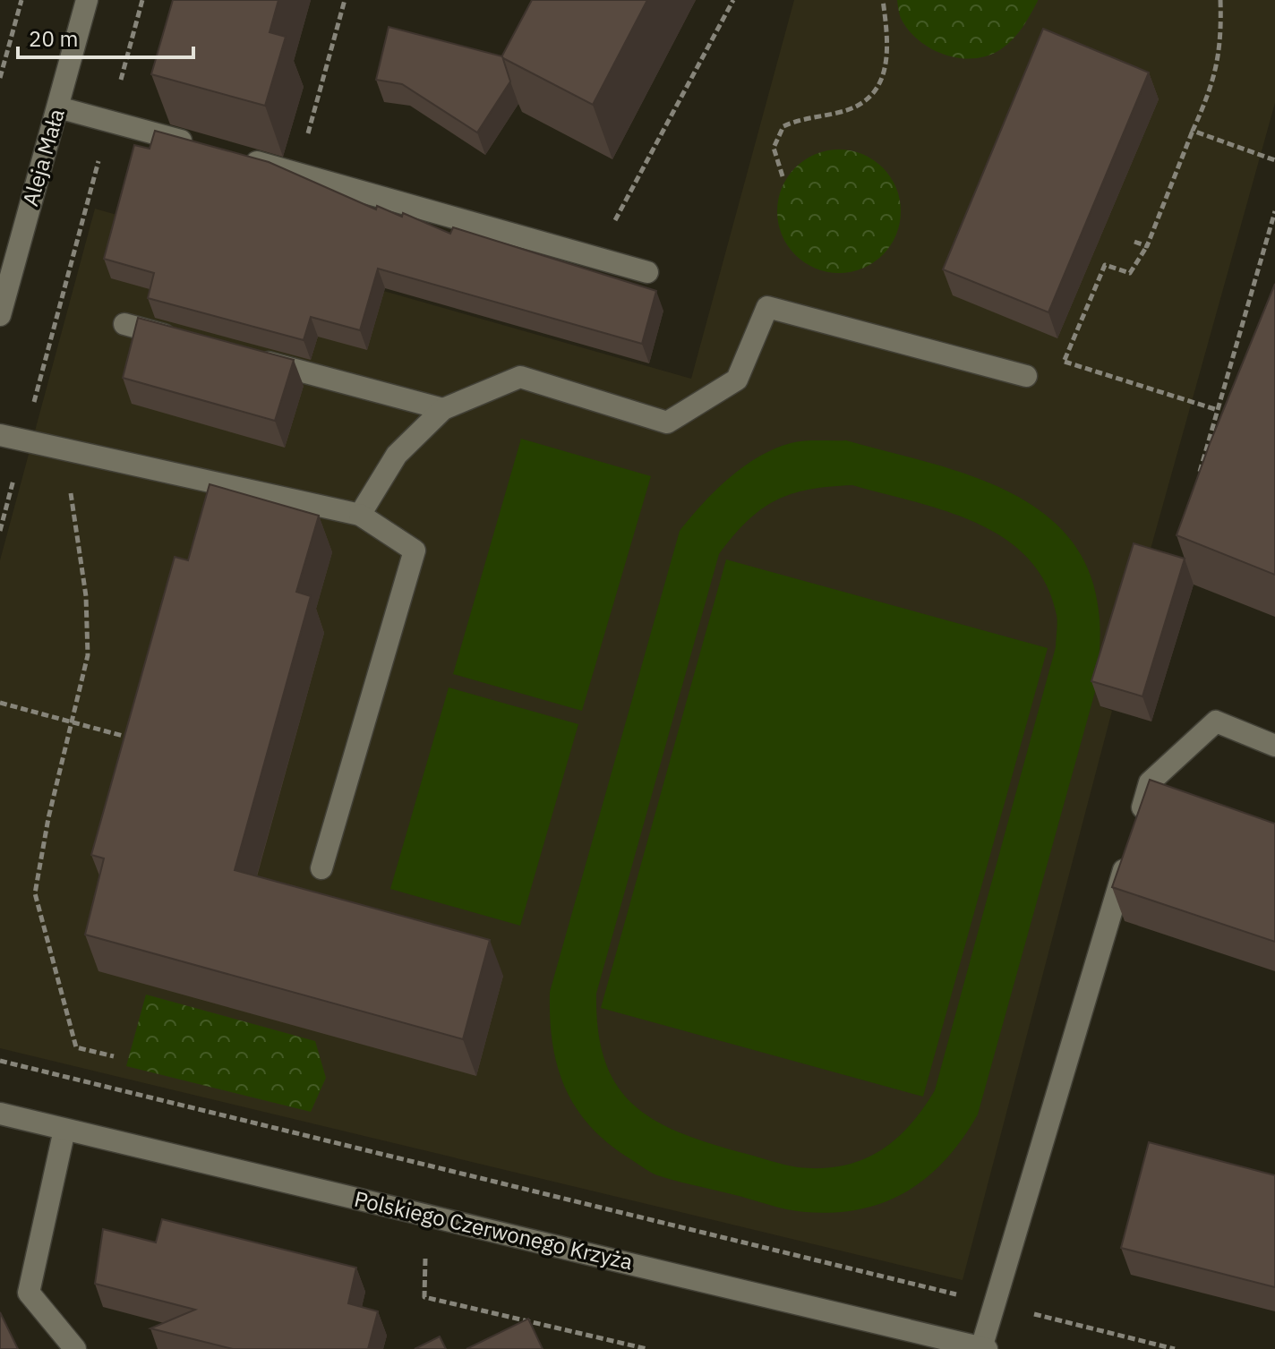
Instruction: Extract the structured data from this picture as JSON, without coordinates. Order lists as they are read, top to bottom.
{
  "streets": {
    "street": ["Aleja Mała", "Polskiego Czerwonego Krzyża"]
  },
  "scale_bar": "20 m"
}
